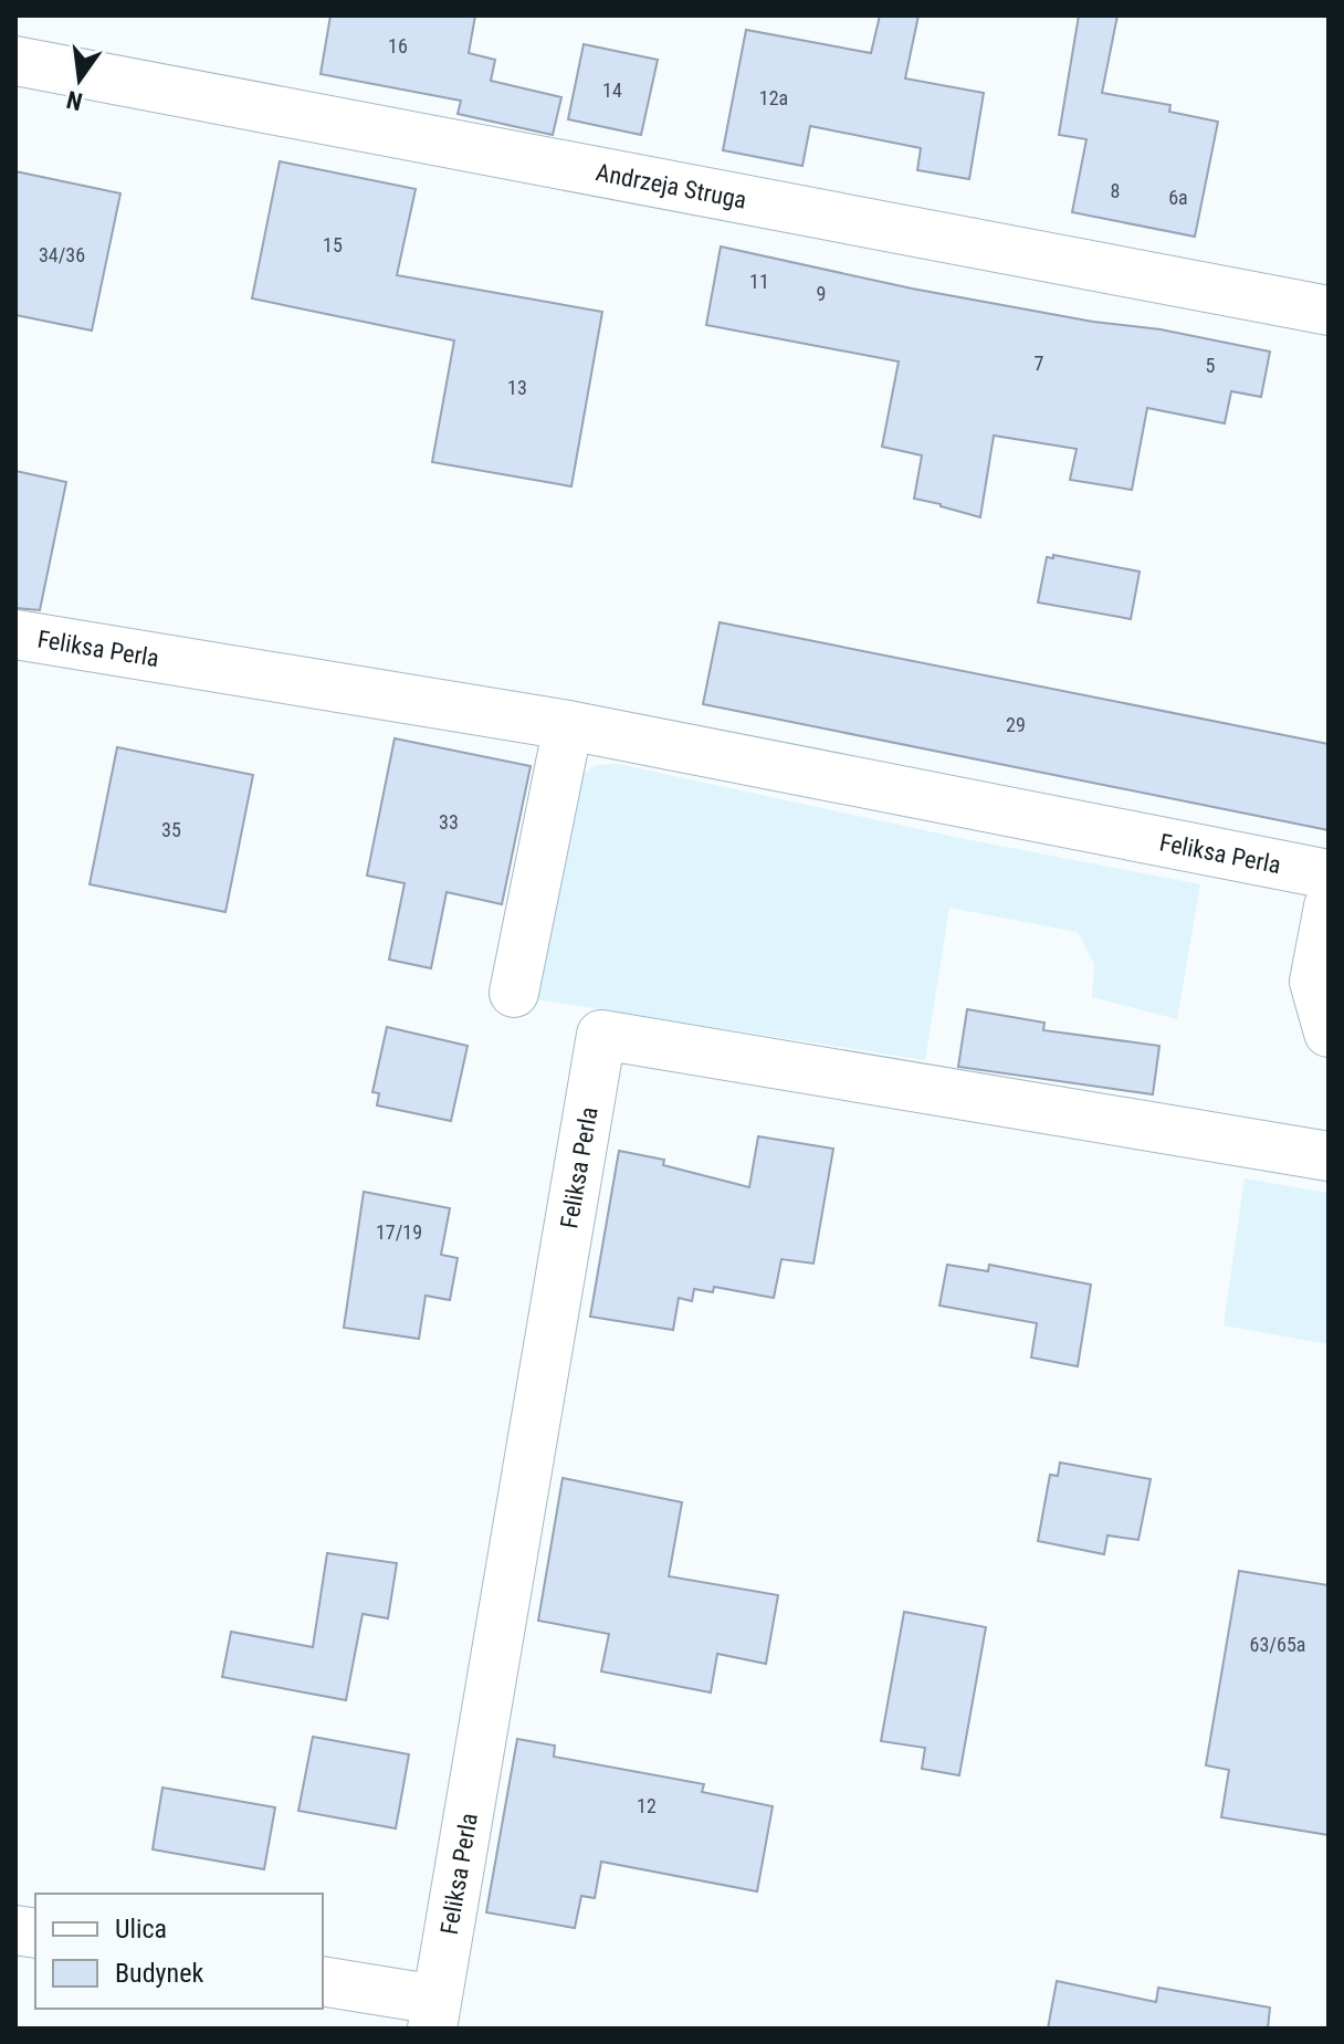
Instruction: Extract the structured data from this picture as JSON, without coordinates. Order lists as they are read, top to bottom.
{
  "streets": {
    "street": ["Andrzeja Struga", "Feliksa Perla"]
  },
  "house_numbers": [
    "16",
    "14",
    "12a",
    "8",
    "6a",
    "15",
    "34/36",
    "11",
    "9",
    "7",
    "5",
    "13",
    "29",
    "33",
    "35",
    "17/19",
    "63/65a",
    "12"
  ],
  "legend": ["Ulica", "Budynek"],
  "north": "bottom"
}
